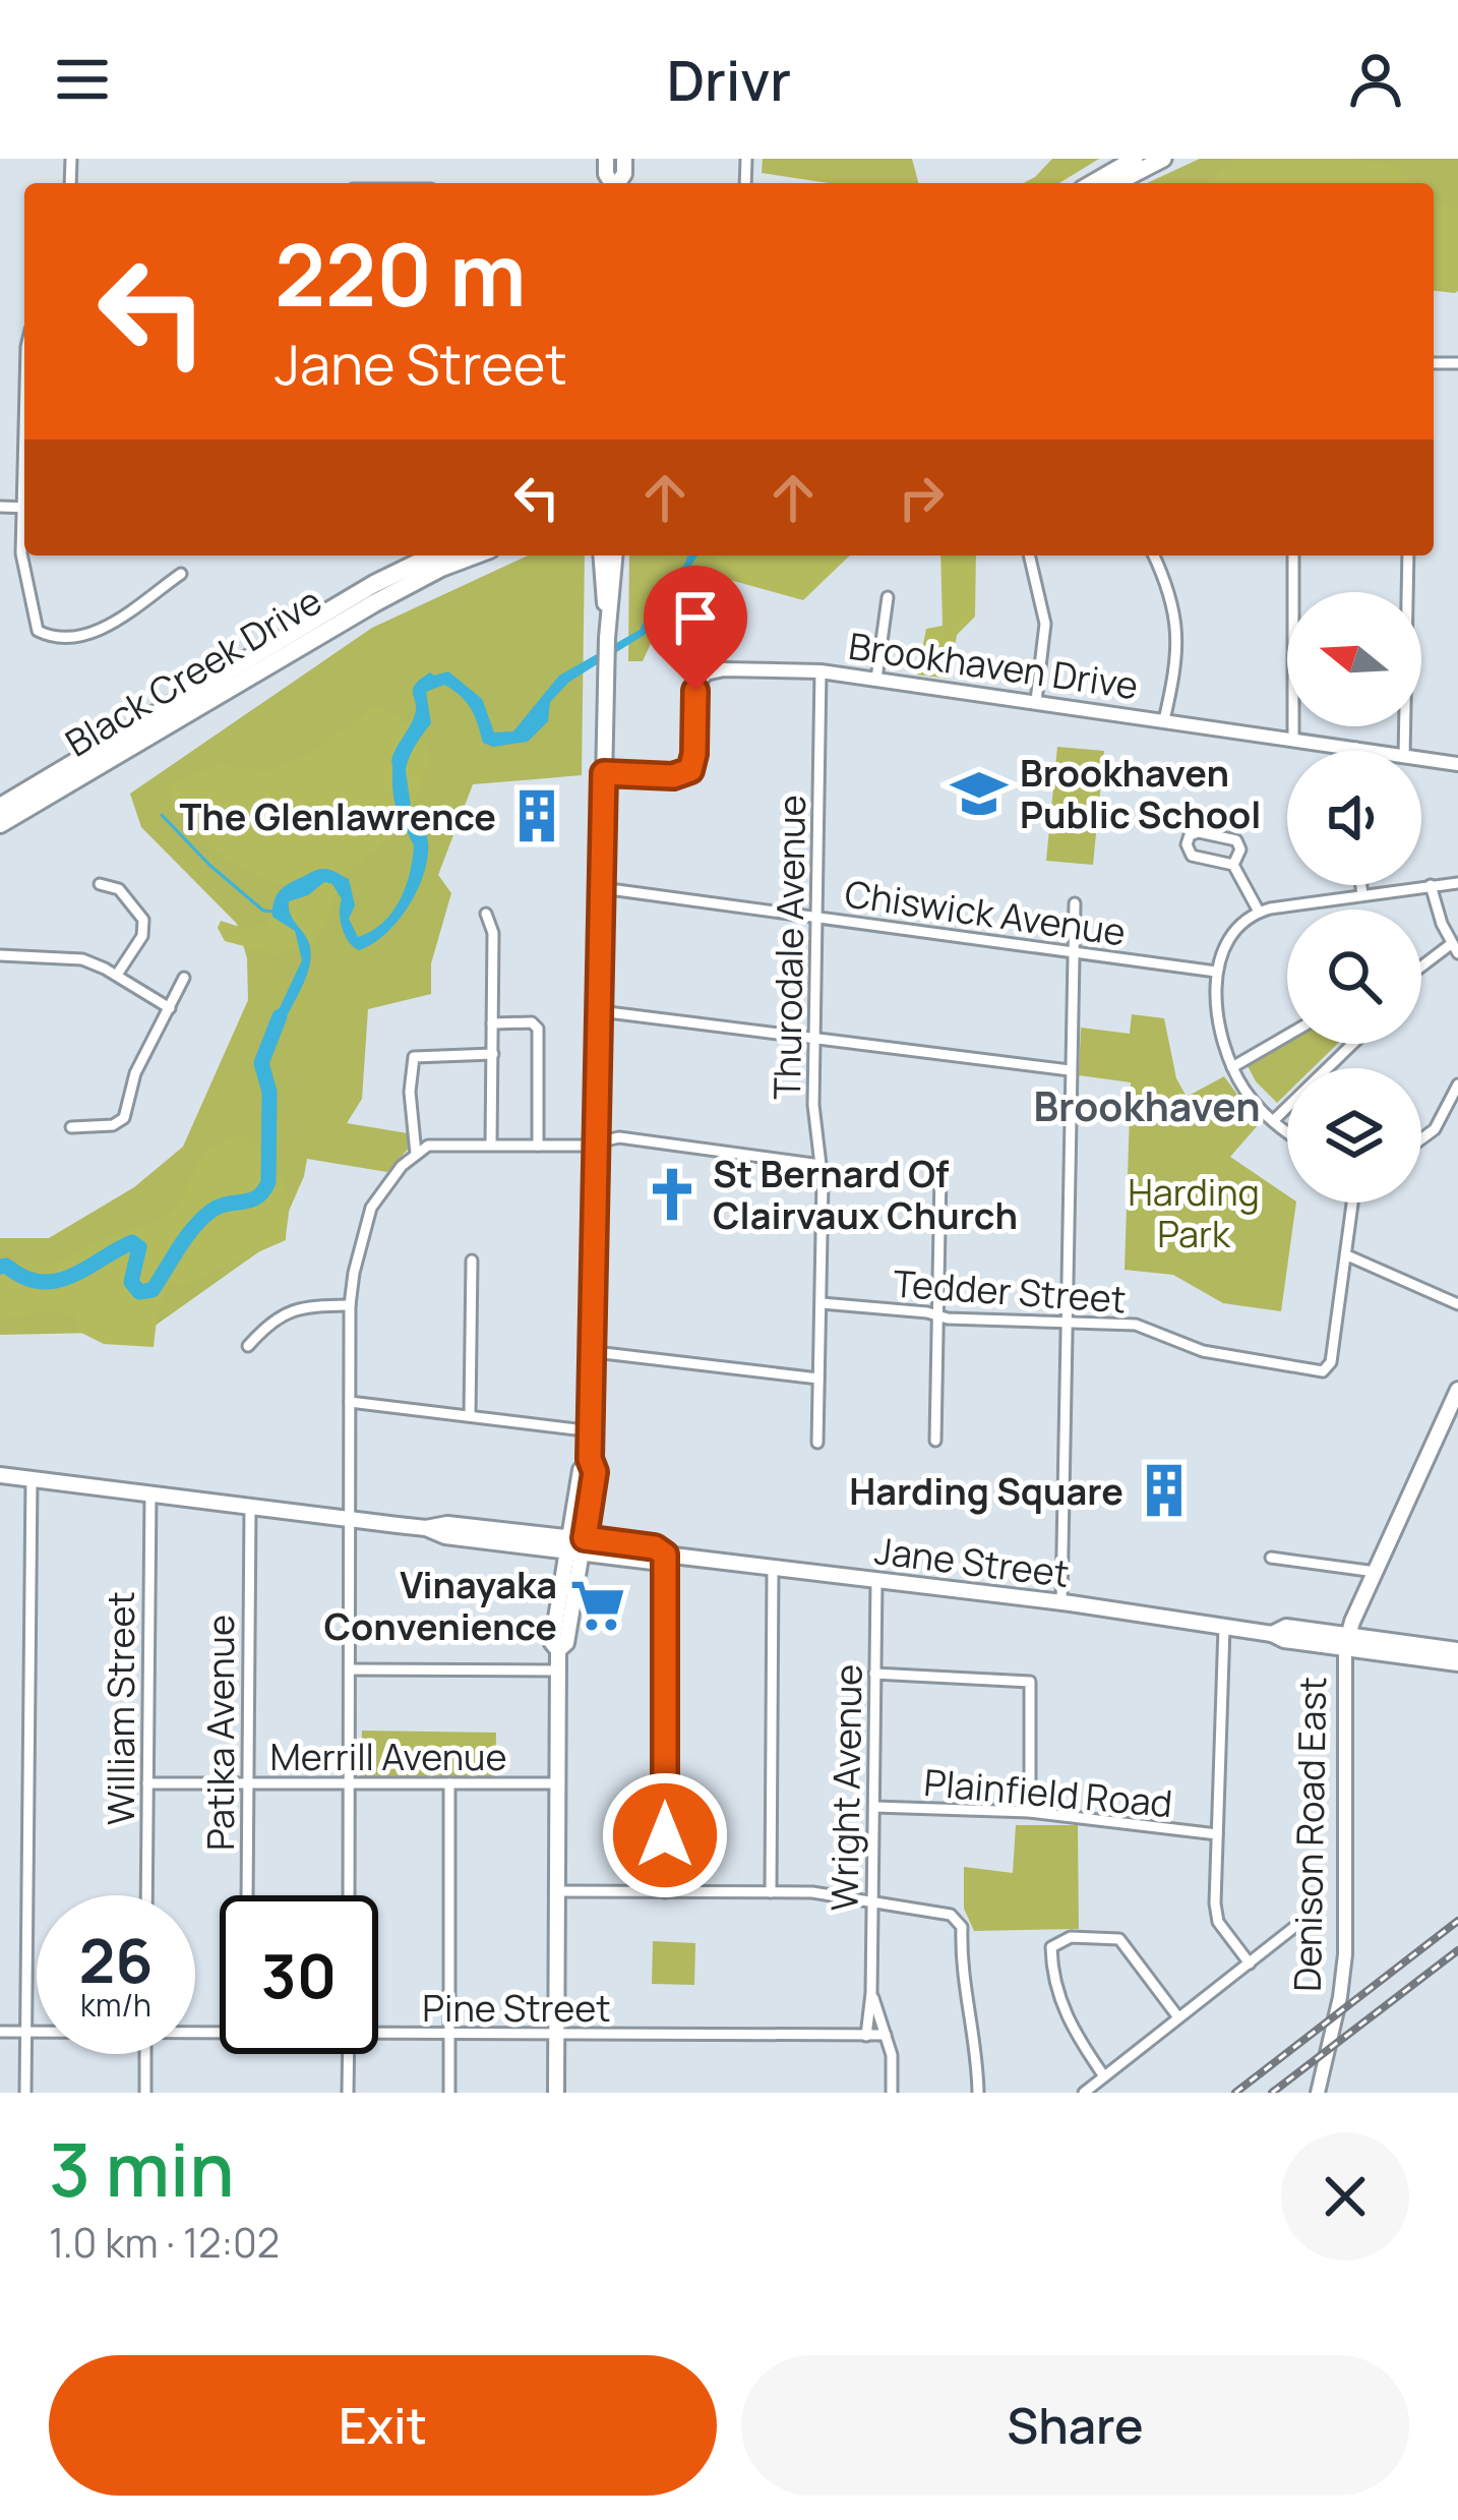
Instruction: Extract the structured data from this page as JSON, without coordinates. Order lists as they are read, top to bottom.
{
  "streets": {
    "highway": ["Black Creek Drive"],
    "main road": ["Jane Street"],
    "street": [
      "Brookhaven Drive",
      "Chiswick Avenue",
      "Thurodale Avenue",
      "Tedder Street",
      "William Street",
      "Patika Avenue",
      "Merrill Avenue",
      "Wright Avenue",
      "Plainfield Road",
      "Denison Road East",
      "Pine Street"
    ]
  },
  "crossings": [
    ["Brookhaven Drive", "Thurodale Avenue"],
    ["Chiswick Avenue", "Thurodale Avenue"],
    ["Thurodale Avenue", "Tedder Street"],
    ["Jane Street", "William Street"],
    ["Jane Street", "Patika Avenue"],
    ["Jane Street", "Wright Avenue"],
    ["Jane Street", "Denison Road East"],
    ["William Street", "Merrill Avenue"],
    ["Patika Avenue", "Merrill Avenue"],
    ["Wright Avenue", "Plainfield Road"],
    ["Wright Avenue", "Pine Street"]
  ],
  "districts": ["Brookhaven"],
  "parks": ["Harding Park"],
  "places": {
    "school or university": ["Brookhaven Public School"],
    "building": ["The Glenlawrence", "Harding Square"],
    "church": ["St Bernard Of Clairvaux Church"],
    "supermarket": ["Vinayaka Convenience"]
  },
  "north": "left",
  "page": {
    "header": "Drivr",
    "turn": ["220 m", "Jane Street"],
    "speed": "26 km/h",
    "limit": "30",
    "heading": ["3 min", "1.0 km · 12:02"],
    "buttons": ["Exit", "Share"]
  }
}
